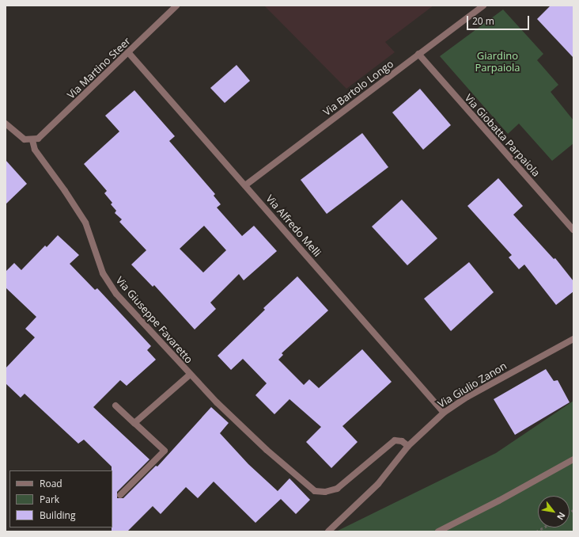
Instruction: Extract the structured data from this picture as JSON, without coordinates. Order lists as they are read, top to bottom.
{
  "streets": {
    "street": [
      "Via Martino Steer",
      "Via Bartolo Longo",
      "Via Giobatta Parpaiola",
      "Via Alfredo Melli",
      "Via Giuseppe Favaretto",
      "Via Giulio Zanon"
    ]
  },
  "crossings": [
    ["Via Martino Steer", "Via Alfredo Melli"],
    ["Via Martino Steer", "Via Giuseppe Favaretto"],
    ["Via Bartolo Longo", "Via Giobatta Parpaiola"],
    ["Via Bartolo Longo", "Via Alfredo Melli"],
    ["Via Alfredo Melli", "Via Giulio Zanon"],
    ["Via Giuseppe Favaretto", "Via Giulio Zanon"]
  ],
  "parks": ["Giardino Parpaiola"],
  "legend": ["Road", "Park", "Building"],
  "scale_bar": "20 m",
  "north": "bottom right"
}
